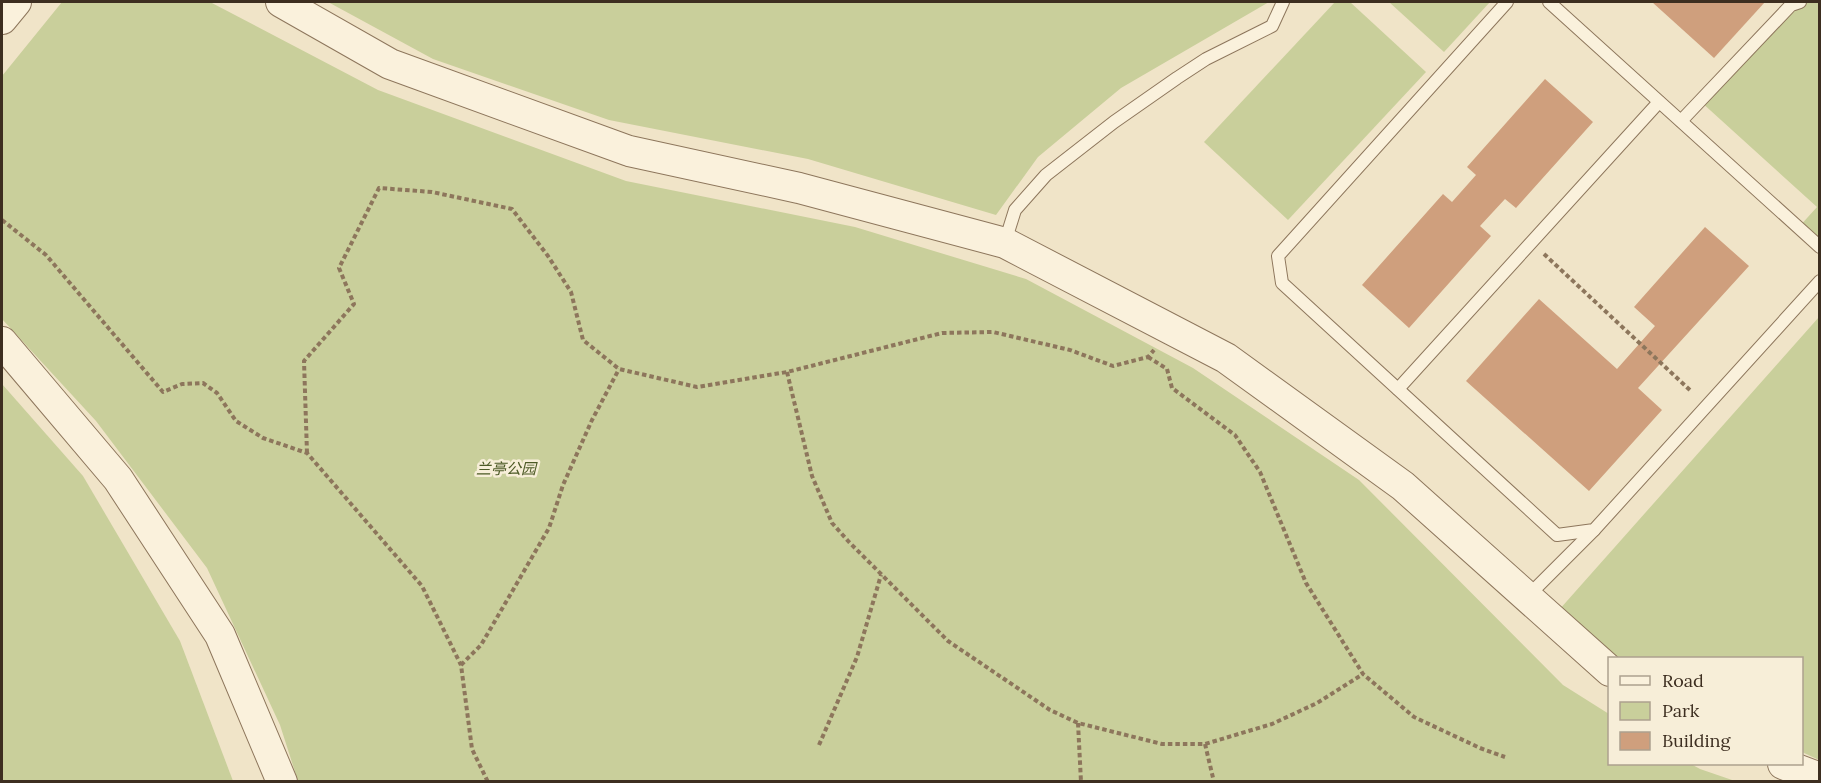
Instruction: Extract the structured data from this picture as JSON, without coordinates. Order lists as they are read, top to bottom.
{
  "parks": ["兰亭公园"],
  "legend": ["Road", "Park", "Building"]
}
